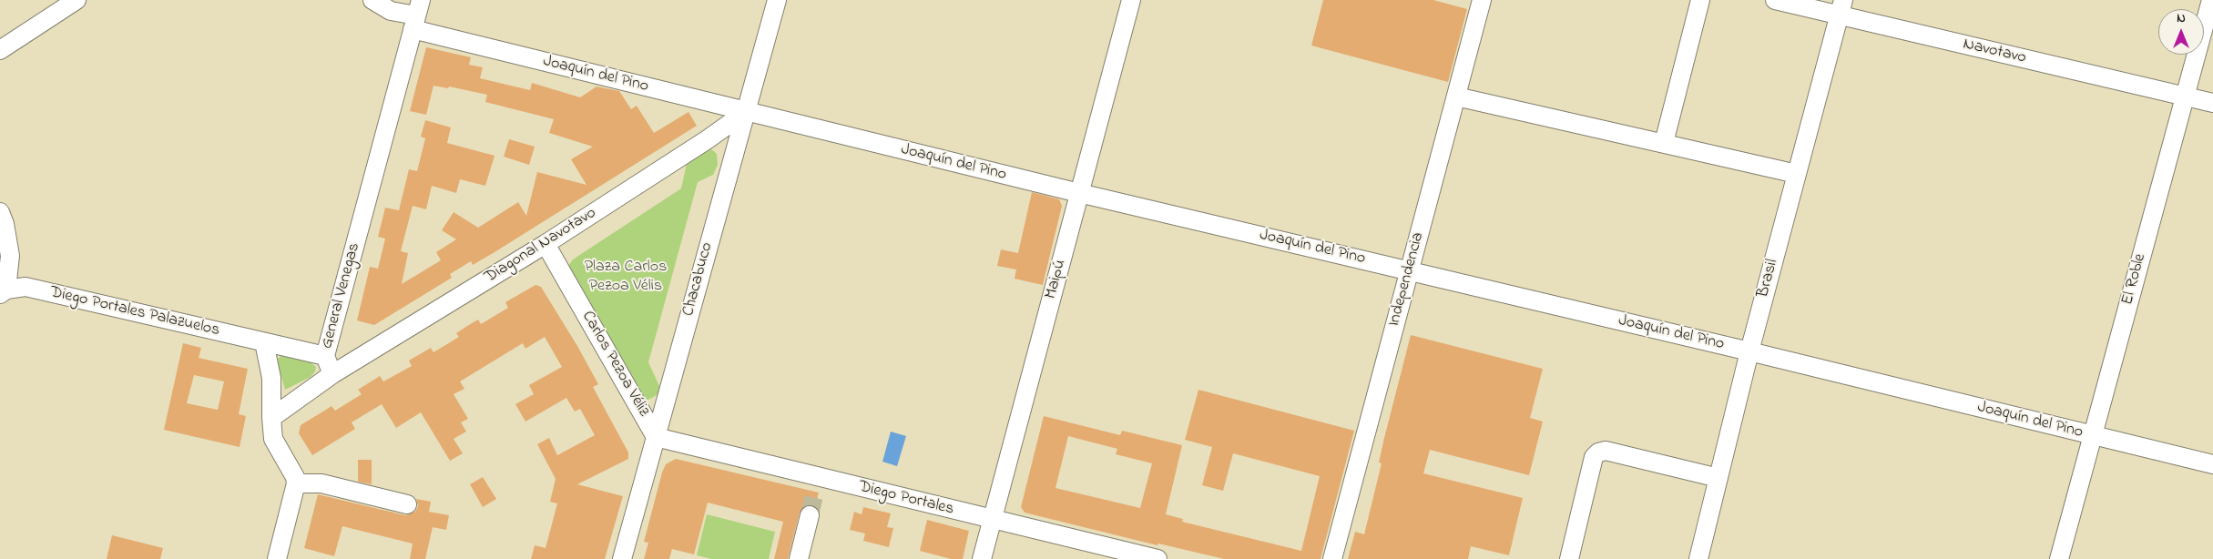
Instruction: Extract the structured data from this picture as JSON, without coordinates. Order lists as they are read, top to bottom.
{
  "streets": {
    "street": [
      "Navotavo",
      "Joaquín del Pino",
      "Diagonal Navotavo",
      "Brasil",
      "Chacabuco",
      "Maipú",
      "Independencia",
      "El Roble",
      "General Venegas",
      "Diego Portales Palazuelos",
      "Carlos Pezoa Véliz",
      "Diego Portales"
    ]
  },
  "crossings": [
    ["Navotavo", "Brasil"],
    ["Navotavo", "El Roble"],
    ["Joaquín del Pino", "Diagonal Navotavo"],
    ["Joaquín del Pino", "Brasil"],
    ["Joaquín del Pino", "Chacabuco"],
    ["Joaquín del Pino", "Maipú"],
    ["Joaquín del Pino", "Independencia"],
    ["Joaquín del Pino", "El Roble"],
    ["Joaquín del Pino", "General Venegas"],
    ["Diagonal Navotavo", "Chacabuco"],
    ["Diagonal Navotavo", "General Venegas"],
    ["Diagonal Navotavo", "Carlos Pezoa Véliz"],
    ["Chacabuco", "Carlos Pezoa Véliz"],
    ["Chacabuco", "Diego Portales"],
    ["Maipú", "Diego Portales"],
    ["General Venegas", "Diego Portales Palazuelos"],
    ["Carlos Pezoa Véliz", "Diego Portales"]
  ],
  "parks": ["Plaza Carlos Pezoa Vélis"],
  "north": "top"
}
